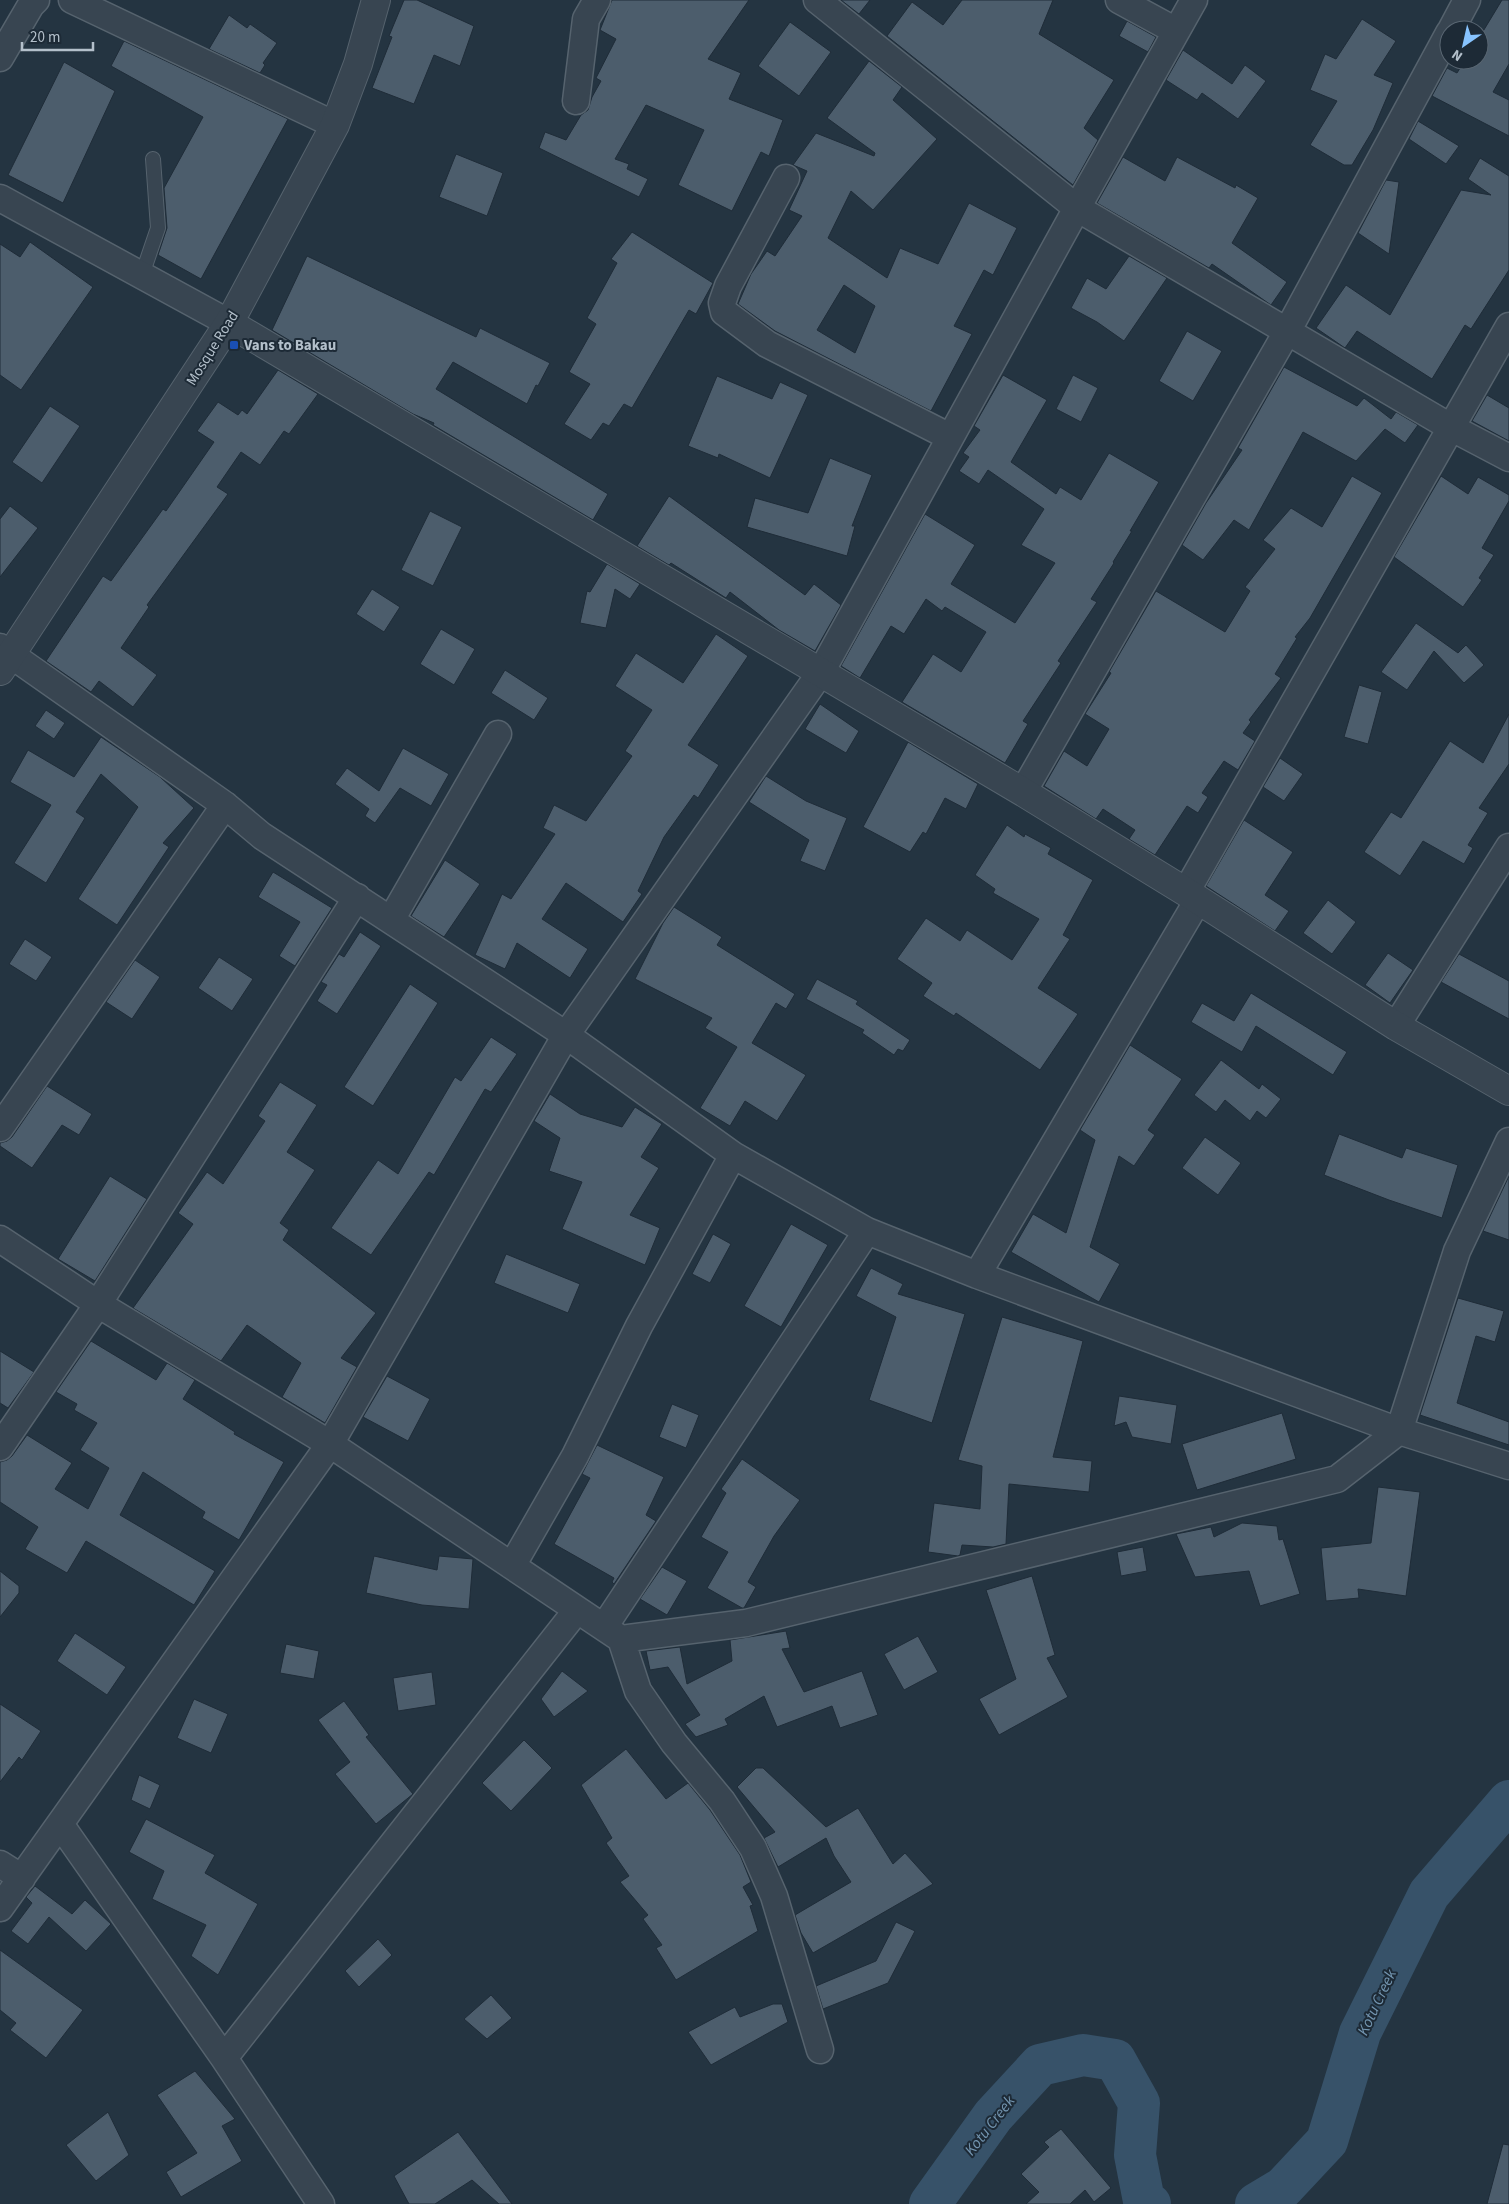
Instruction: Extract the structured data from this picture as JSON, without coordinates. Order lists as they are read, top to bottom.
{
  "streets": {
    "street": ["Mosque Road"]
  },
  "water": ["Kotu Creek"],
  "places": {
    "transit": ["Vans to Bakau"]
  },
  "scale_bar": "20 m",
  "north": "bottom left"
}
